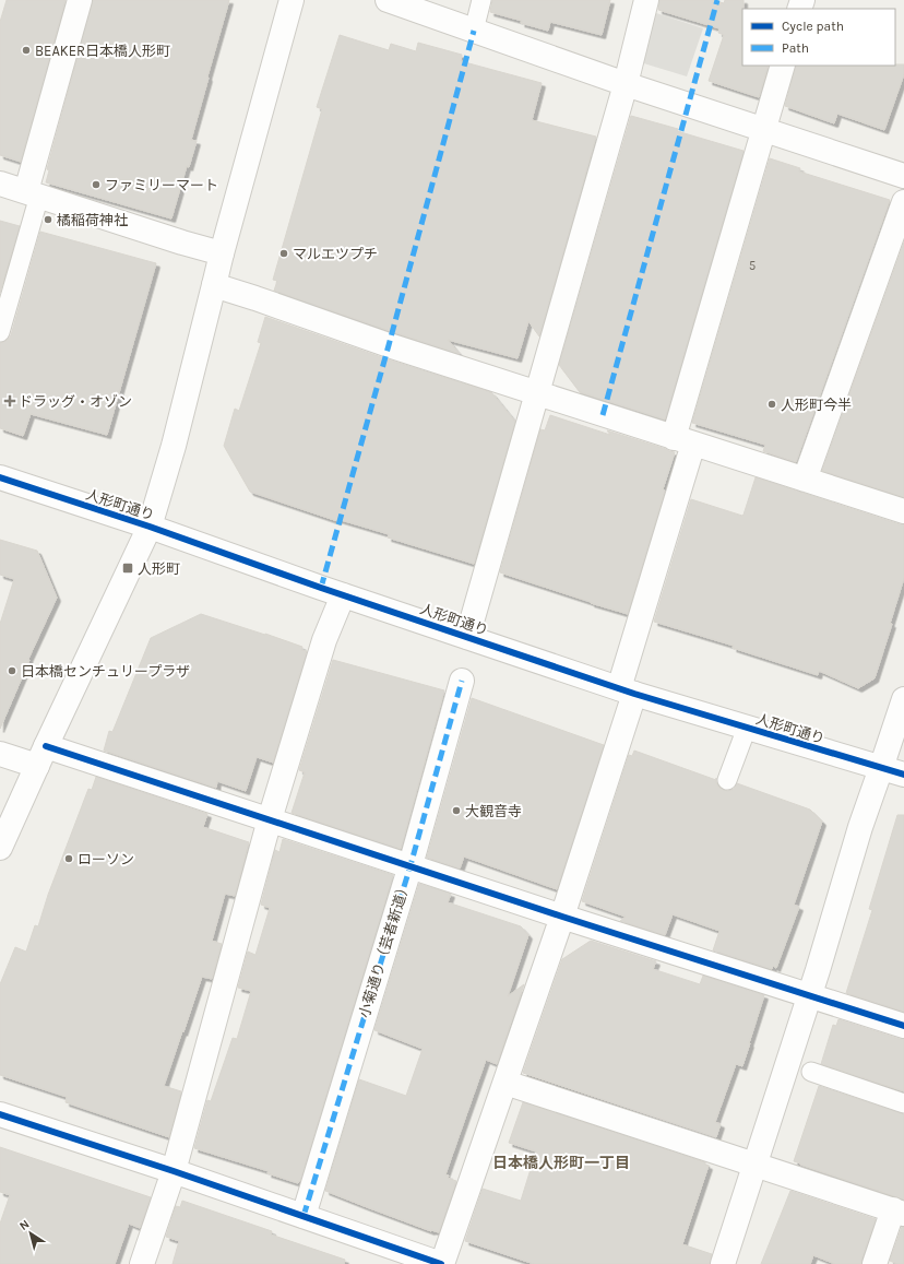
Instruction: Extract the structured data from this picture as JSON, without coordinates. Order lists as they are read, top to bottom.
{
  "streets": {
    "street": ["人形町通り", "小菊通り（芸者新道）"]
  },
  "districts": ["日本橋人形町一丁目"],
  "places": {
    "other": [
      "BEAKER日本橋人形町",
      "ファミリーマート",
      "橘稲荷神社",
      "マルエツプチ",
      "人形町今半",
      "日本橋センチュリープラザ",
      "大観音寺",
      "ローソン"
    ],
    "health": ["ドラッグ・オゾン"],
    "transit": ["人形町"]
  },
  "house_numbers": ["5"],
  "legend": ["Cycle path", "Path"],
  "north": "top left"
}
